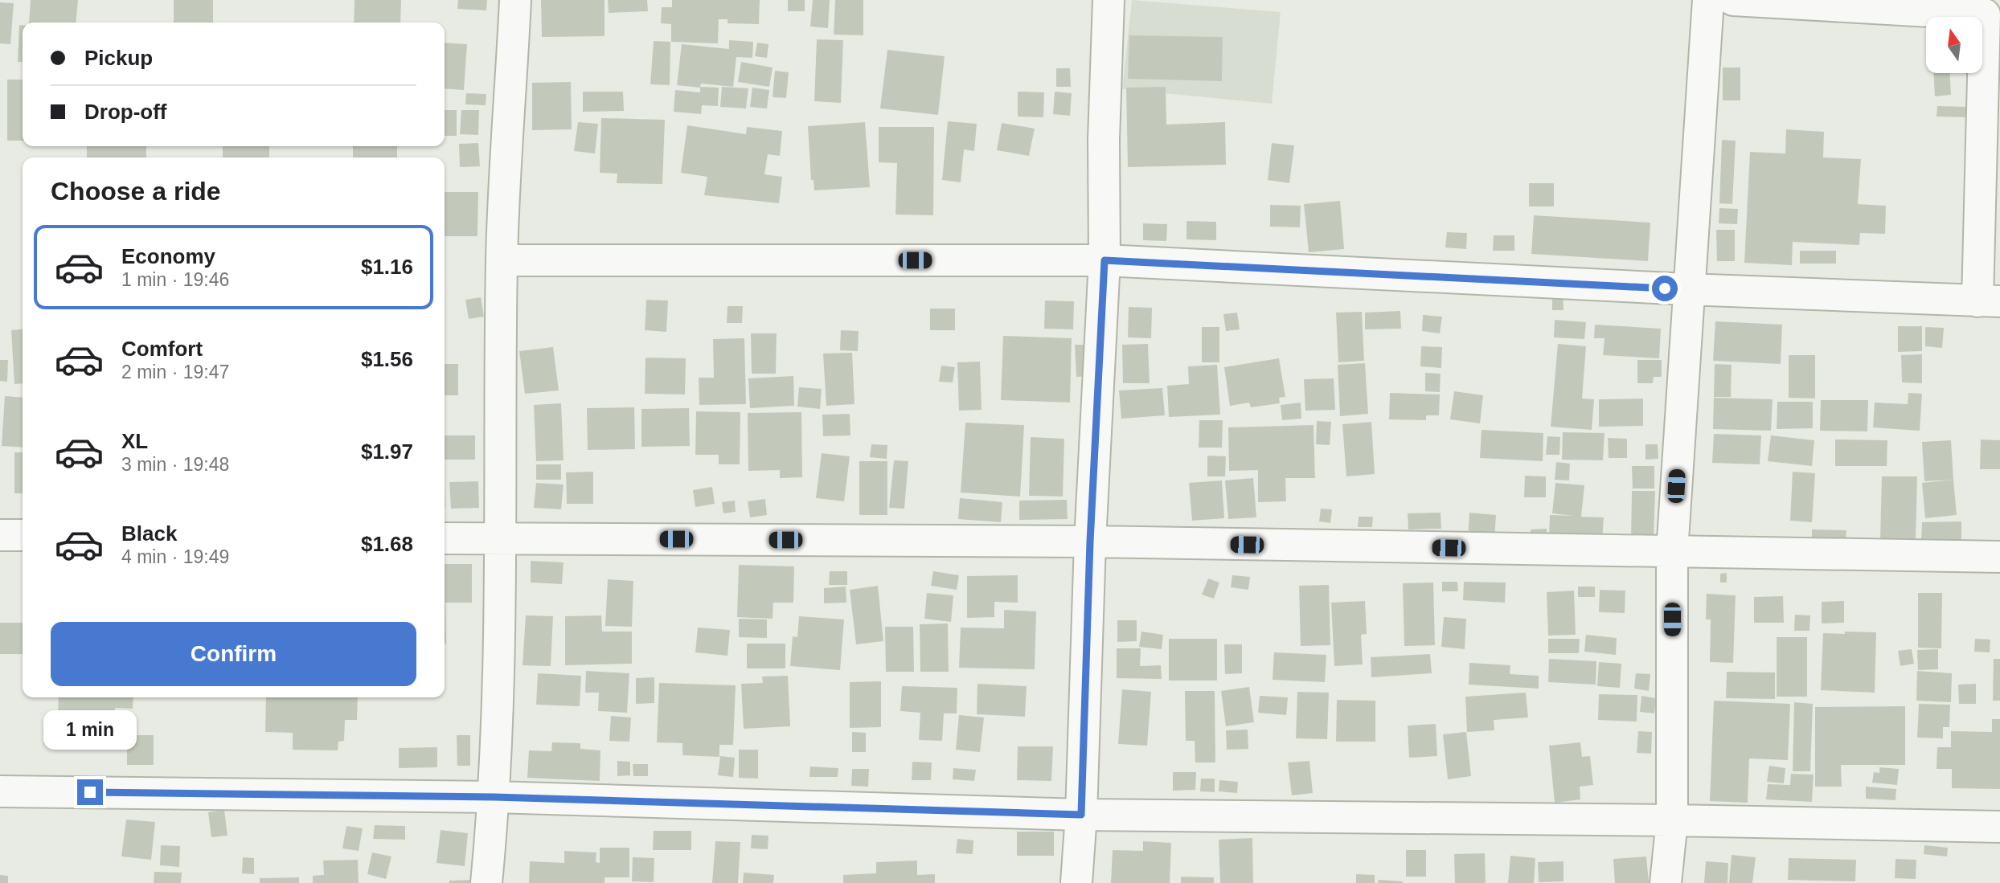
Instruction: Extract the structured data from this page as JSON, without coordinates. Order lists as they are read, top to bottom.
{
  "north": "top",
  "page": {
    "banner": ["Pickup", "Drop-off"],
    "heading": "Choose a ride",
    "list": [
      {
        "name": "Economy",
        "note": "1 min · 19:46",
        "value": "$1.16"
      },
      {
        "name": "Comfort",
        "note": "2 min · 19:47",
        "value": "$1.56"
      },
      {
        "name": "XL",
        "note": "3 min · 19:48",
        "value": "$1.97"
      },
      {
        "name": "Black",
        "note": "4 min · 19:49",
        "value": "$1.68"
      }
    ],
    "buttons": "Confirm",
    "bubble": "1 min"
  }
}
